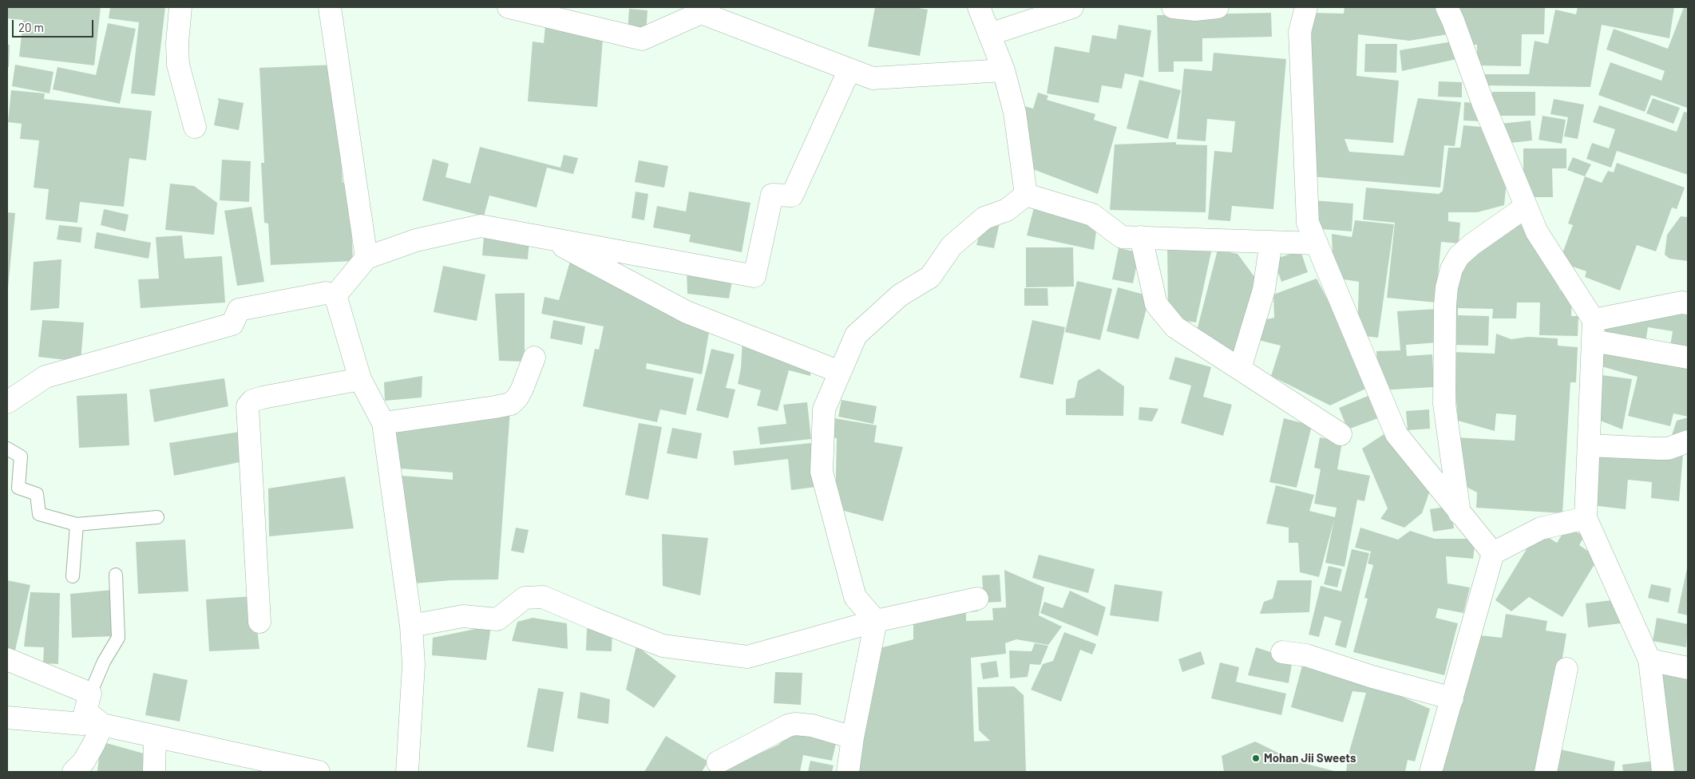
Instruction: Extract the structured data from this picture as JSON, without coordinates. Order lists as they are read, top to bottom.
{
  "places": ["Mohan Jii Sweets"],
  "scale_bar": "20 m"
}
